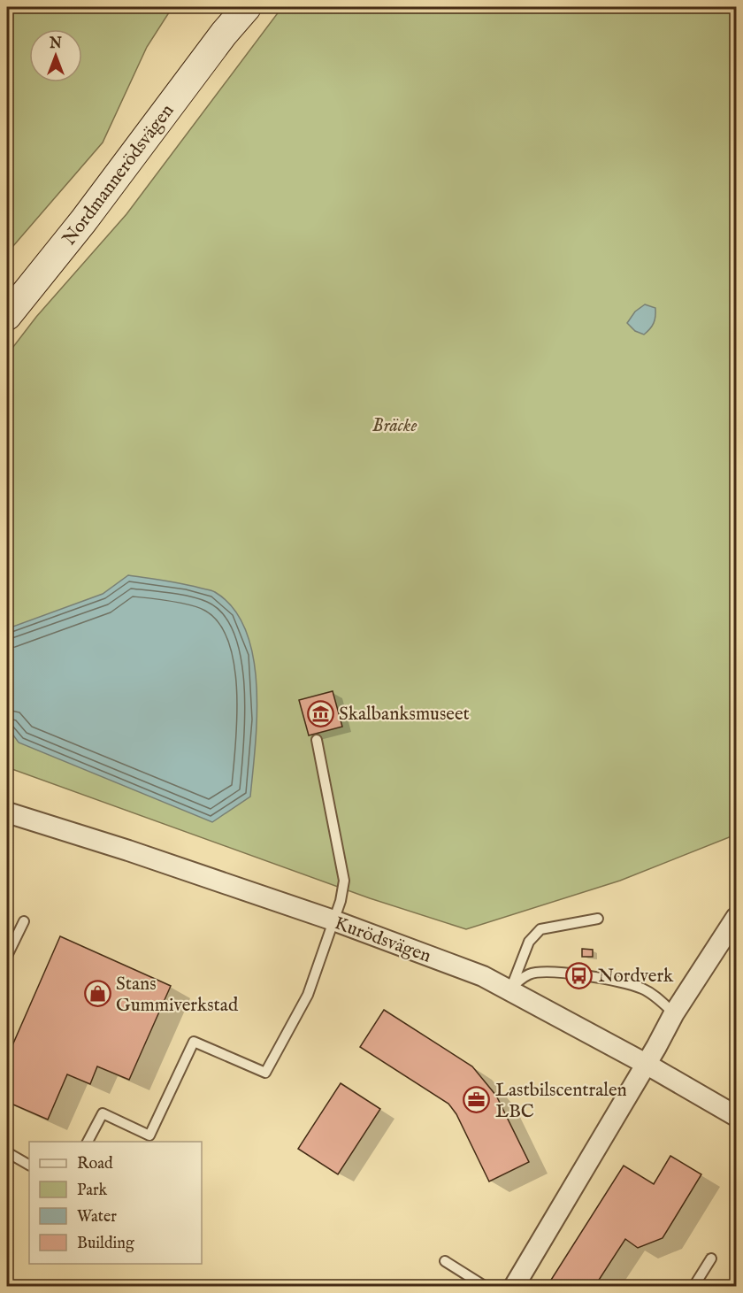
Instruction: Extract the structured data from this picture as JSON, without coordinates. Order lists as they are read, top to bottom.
{
  "streets": {
    "main road": ["Nordmannerödsvägen"],
    "street": ["Kurödsvägen"]
  },
  "parks": ["Bräcke"],
  "places": {
    "museum": ["Skalbanksmuseet"],
    "bus stop": ["Nordverk"],
    "shop": ["Stans Gummiverkstad"],
    "office": ["Lastbilscentralen LBC"]
  },
  "legend": [
    "Road",
    "Park",
    "Water",
    "Building"
  ],
  "north": "top"
}
